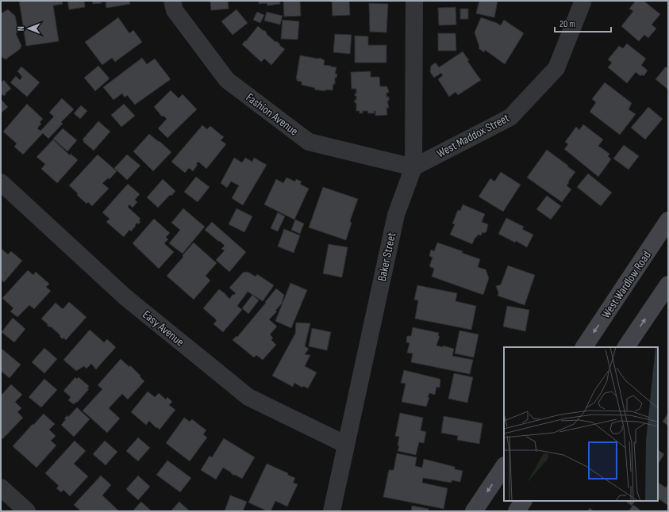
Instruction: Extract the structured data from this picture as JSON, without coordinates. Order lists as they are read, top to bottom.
{
  "streets": {
    "main road": ["West Wardlow Road"],
    "street": [
      "Fashion Avenue",
      "West Maddox Street",
      "Baker Street",
      "Easy Avenue"
    ]
  },
  "crossings": [
    ["Fashion Avenue", "West Maddox Street"],
    ["Fashion Avenue", "Baker Street"],
    ["West Maddox Street", "Baker Street"],
    ["Baker Street", "Easy Avenue"]
  ],
  "scale_bar": "20 m",
  "north": "left"
}
